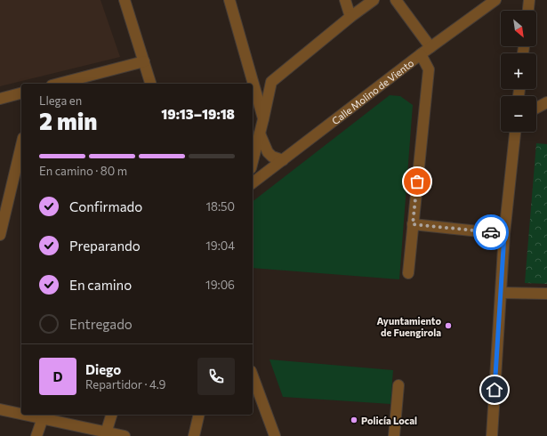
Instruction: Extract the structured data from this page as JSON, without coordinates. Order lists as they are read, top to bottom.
{
  "streets": {
    "street": ["Calle Molino de Viento"]
  },
  "places": ["Ayuntamiento de Fuengirola", "Policía Local"],
  "north": "bottom right",
  "page": {
    "map_buttons": ["+", "−"],
    "heading": ["2 min", "Llega en", "19:13–19:18"],
    "panel": ["Diego", "Repartidor · 4.9"],
    "bar": "En camino · 80 m",
    "list": [
      ["Confirmado", "18:50"],
      ["Preparando", "19:04"],
      ["En camino", "19:06"],
      "Entregado"
    ],
    "round": "D"
  }
}
